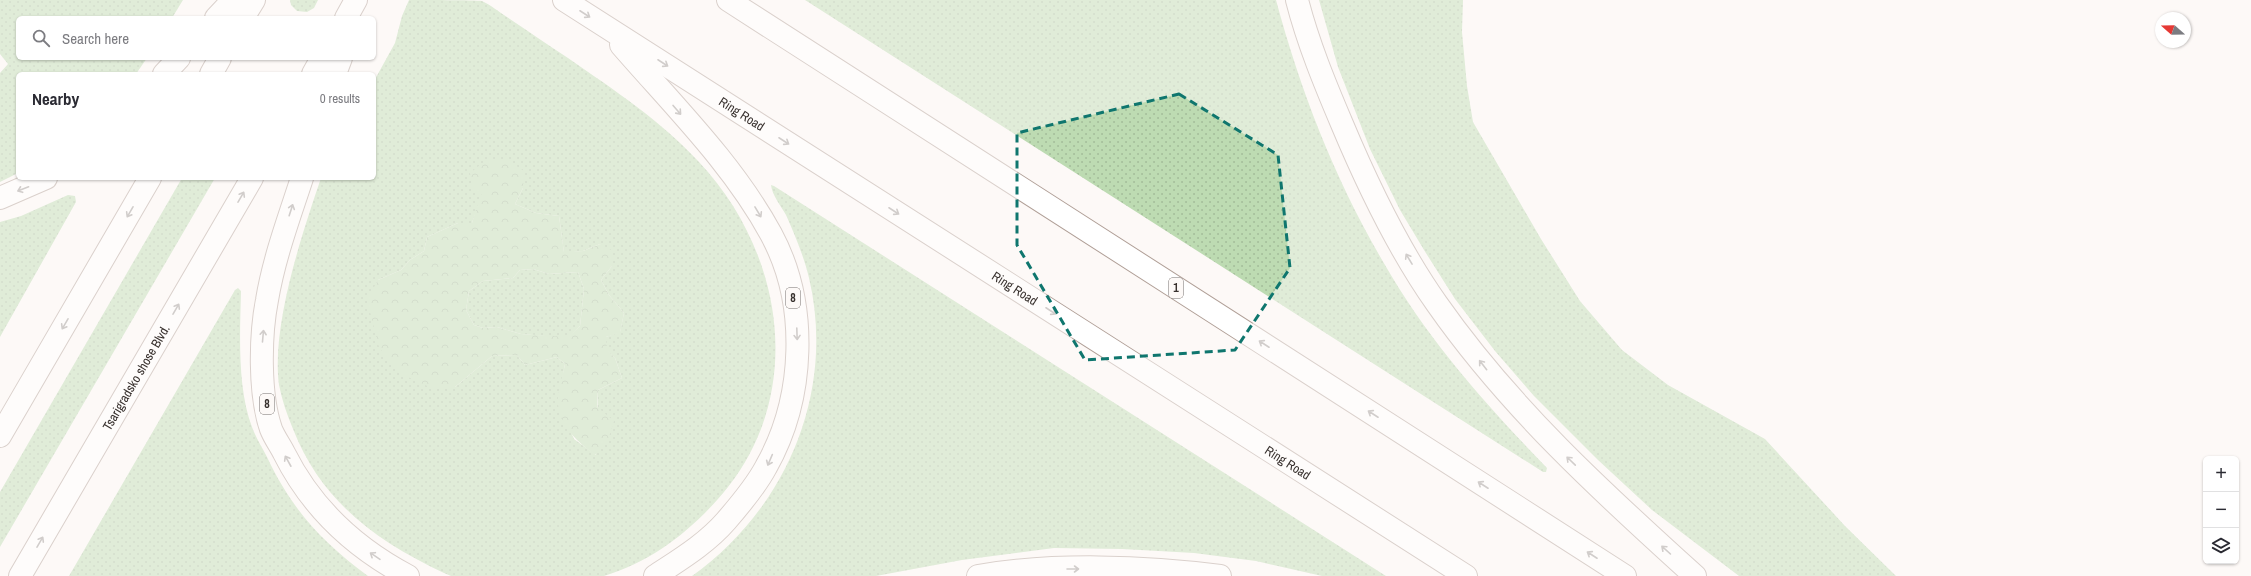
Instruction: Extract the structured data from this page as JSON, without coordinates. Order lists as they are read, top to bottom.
{
  "streets": {
    "highway": [
      "Ring Road",
      "1",
      "8",
      "Tsarigradsko shose Blvd."
    ]
  },
  "crossings": [
    ["Ring Road", "8"]
  ],
  "north": "left",
  "page": {
    "search": "Search here",
    "heading": ["Nearby", "0 results"],
    "map_buttons": ["+", "−"]
  }
}
